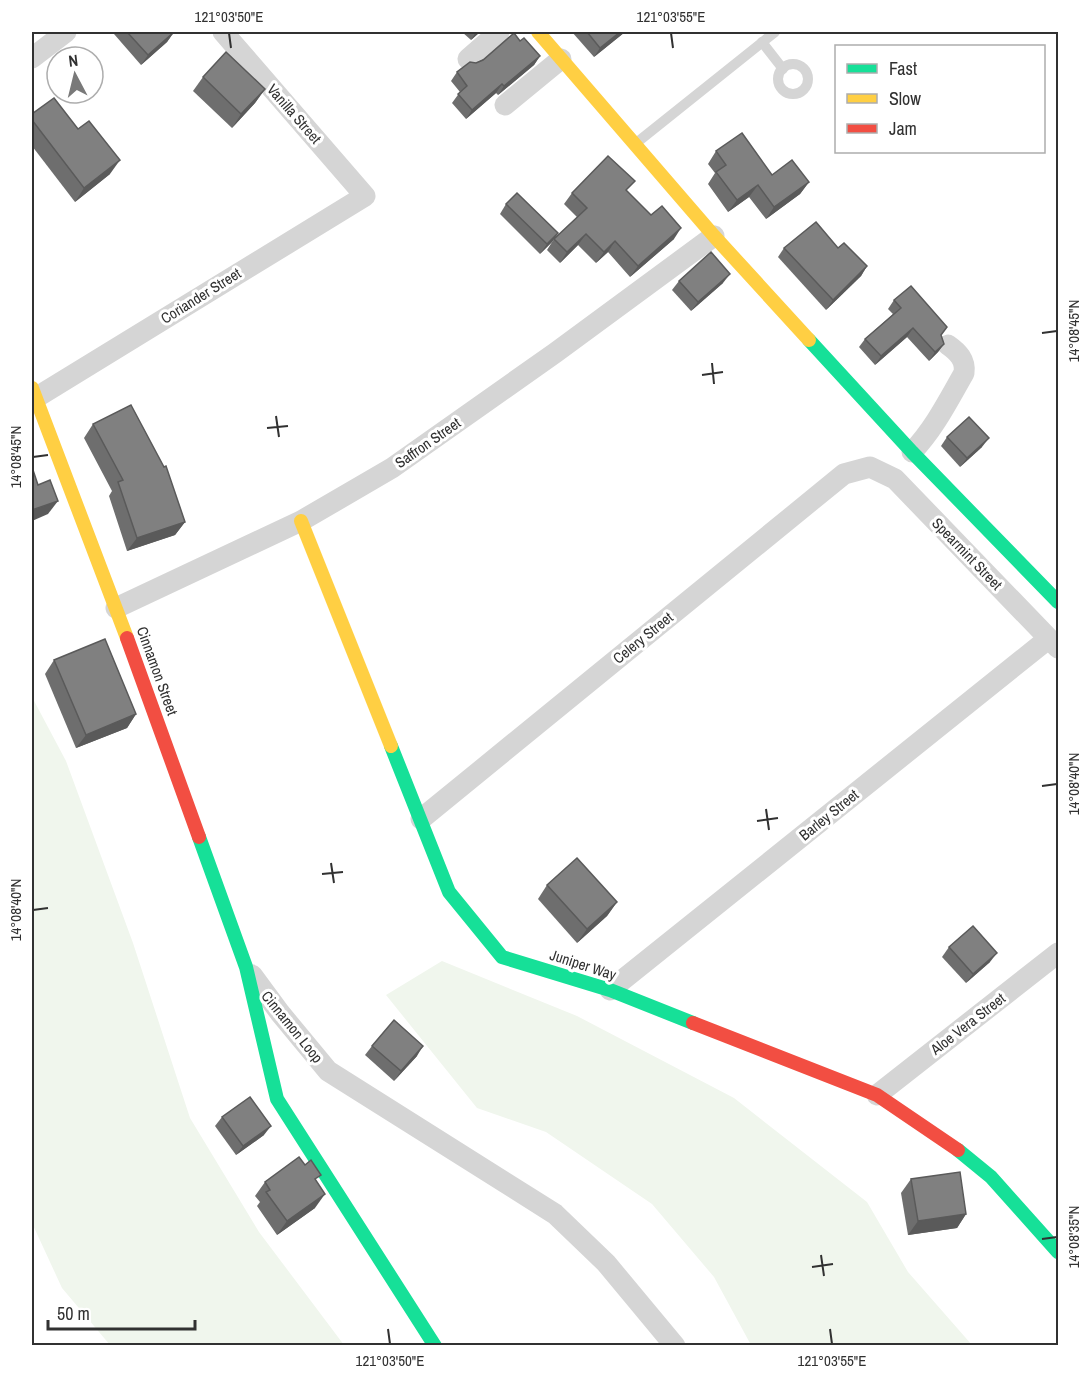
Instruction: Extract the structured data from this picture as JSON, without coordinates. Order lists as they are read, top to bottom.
{
  "streets": {
    "street": [
      "Vanilla Street",
      "Coriander Street",
      "Saffron Street",
      "Spearmint Street",
      "Celery Street",
      "Cinnamon Street",
      "Barley Street",
      "Juniper Way",
      "Aloe Vera Street",
      "Cinnamon Loop"
    ]
  },
  "crossings": [
    ["Vanilla Street", "Coriander Street"],
    ["Coriander Street", "Cinnamon Street"],
    ["Saffron Street", "Cinnamon Street"],
    ["Saffron Street", "Juniper Way"],
    ["Spearmint Street", "Celery Street"],
    ["Spearmint Street", "Barley Street"],
    ["Celery Street", "Juniper Way"],
    ["Cinnamon Street", "Cinnamon Loop"],
    ["Barley Street", "Juniper Way"],
    ["Juniper Way", "Aloe Vera Street"]
  ],
  "legend": ["Fast", "Slow", "Jam"],
  "scale_bar": "50 m",
  "north": "top",
  "coordinates": [
    "121°03'50\"E",
    "121°03'55\"E",
    "14°08'45\"N",
    "14°08'40\"N",
    "14°08'35\"N"
  ]
}
